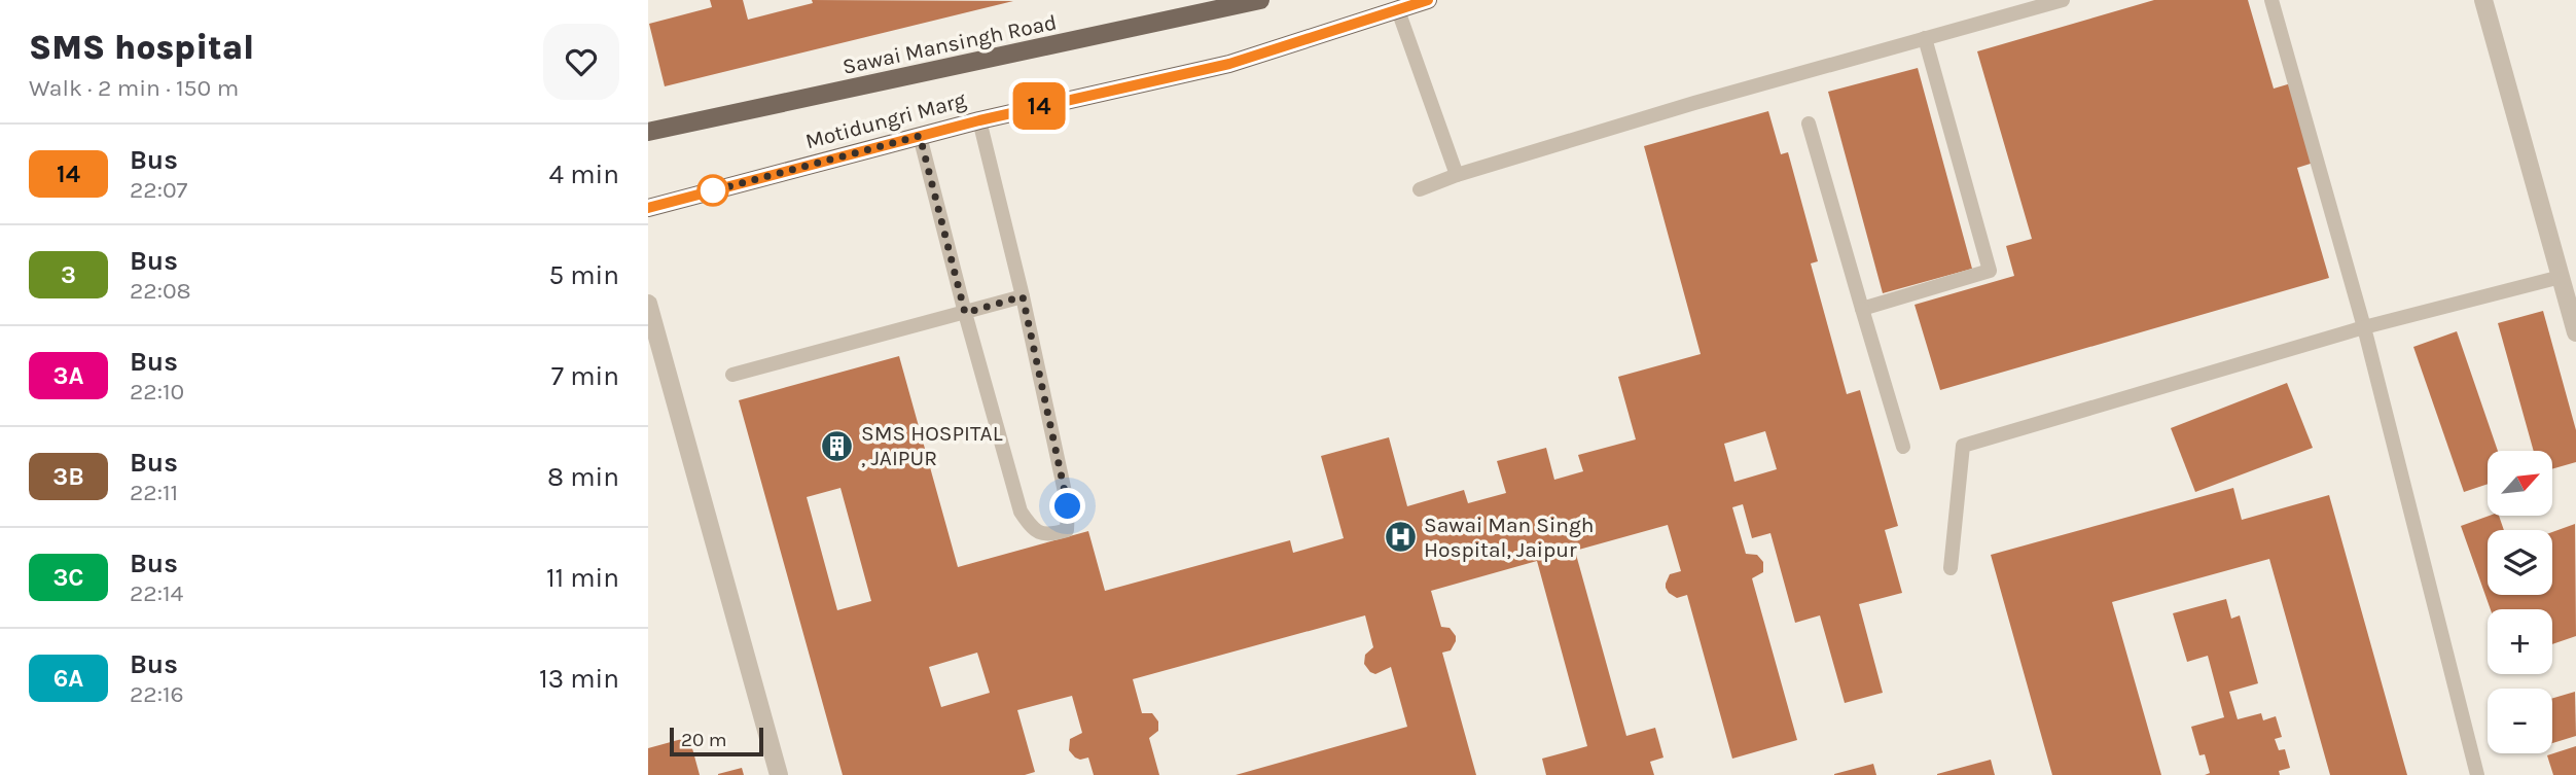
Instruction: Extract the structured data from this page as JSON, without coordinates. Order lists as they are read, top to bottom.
{
  "streets": {
    "main road": ["Sawai Mansingh Road", "Motidungri Marg"]
  },
  "places": {
    "building": ["SMS HOSPITAL , JAIPUR"],
    "hospital": ["Sawai Man Singh Hospital, Jaipur"]
  },
  "lines": ["bus line 14"],
  "scale_bar": "20 m",
  "north": "top right",
  "page": {
    "heading": ["SMS hospital", "Walk · 2 min · 150 m"],
    "on_map": "14",
    "list": [
      {
        "mark": "14",
        "name": "Bus",
        "note": "22:07",
        "value": "4 min"
      },
      {
        "mark": "3",
        "name": "Bus",
        "note": "22:08",
        "value": "5 min"
      },
      {
        "mark": "3A",
        "name": "Bus",
        "note": "22:10",
        "value": "7 min"
      },
      {
        "mark": "3B",
        "name": "Bus",
        "note": "22:11",
        "value": "8 min"
      },
      {
        "mark": "3C",
        "name": "Bus",
        "note": "22:14",
        "value": "11 min"
      },
      {
        "mark": "6A",
        "name": "Bus",
        "note": "22:16",
        "value": "13 min"
      }
    ],
    "map_buttons": ["+", "−"],
    "scale": "20 m"
  }
}
